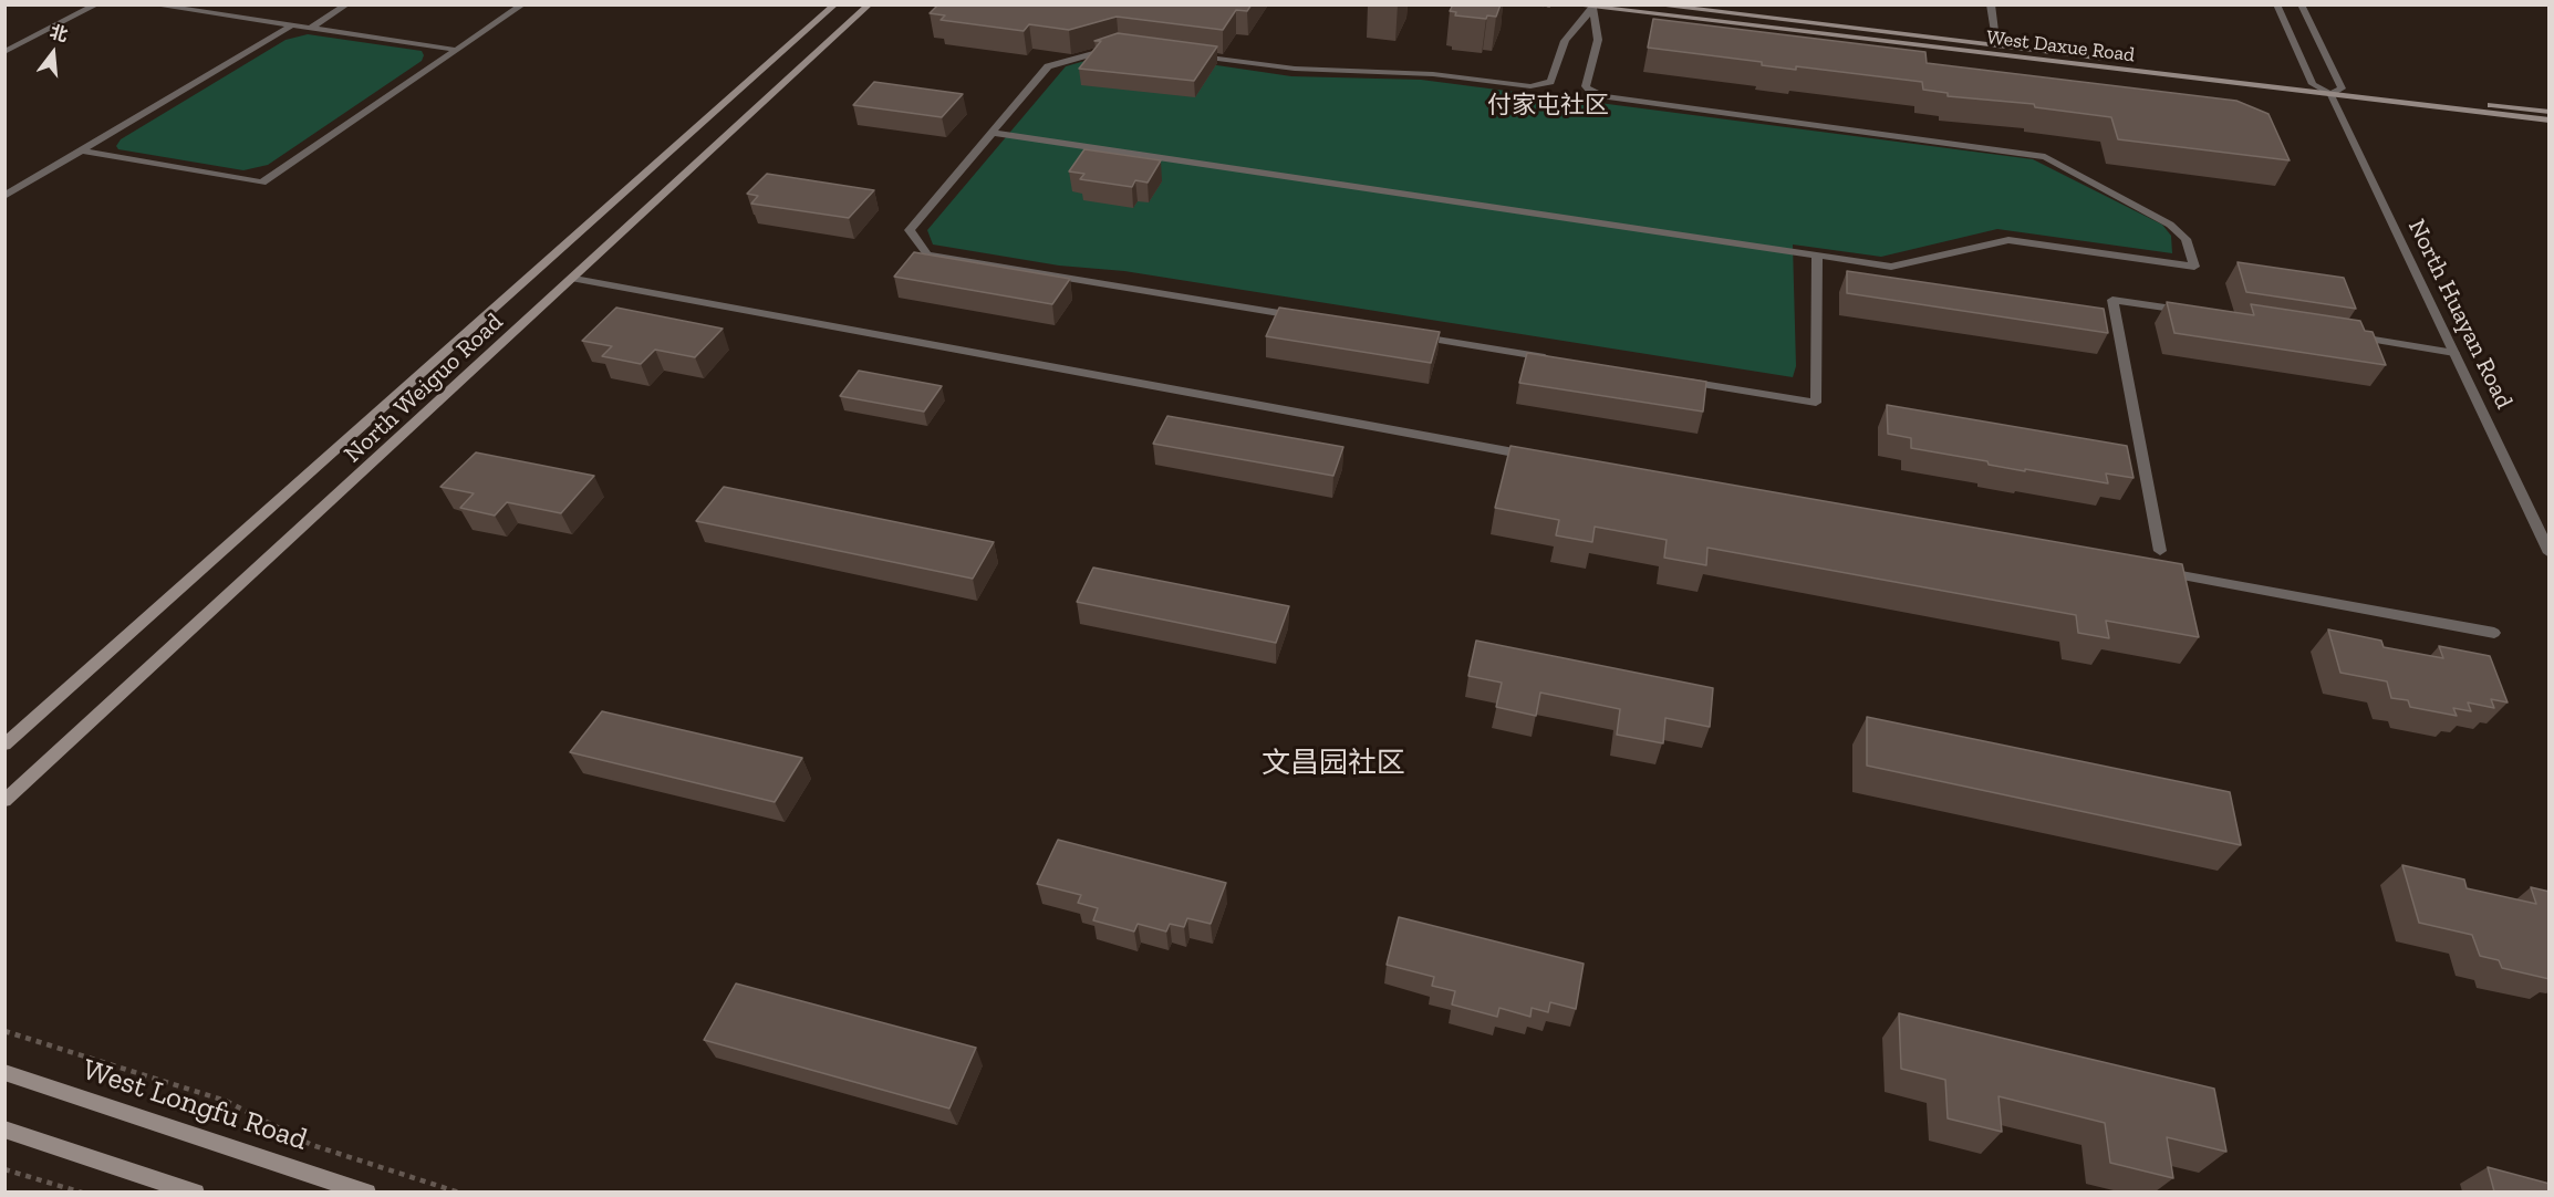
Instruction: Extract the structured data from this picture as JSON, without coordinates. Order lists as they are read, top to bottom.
{
  "streets": {
    "main road": ["West Daxue Road", "North Weiguo Road", "West Longfu Road"],
    "street": ["North Huayan Road"]
  },
  "crossings": [
    ["West Daxue Road", "North Huayan Road"]
  ],
  "districts": ["付家屯社区", "文昌园社区"],
  "north": "top"
}
